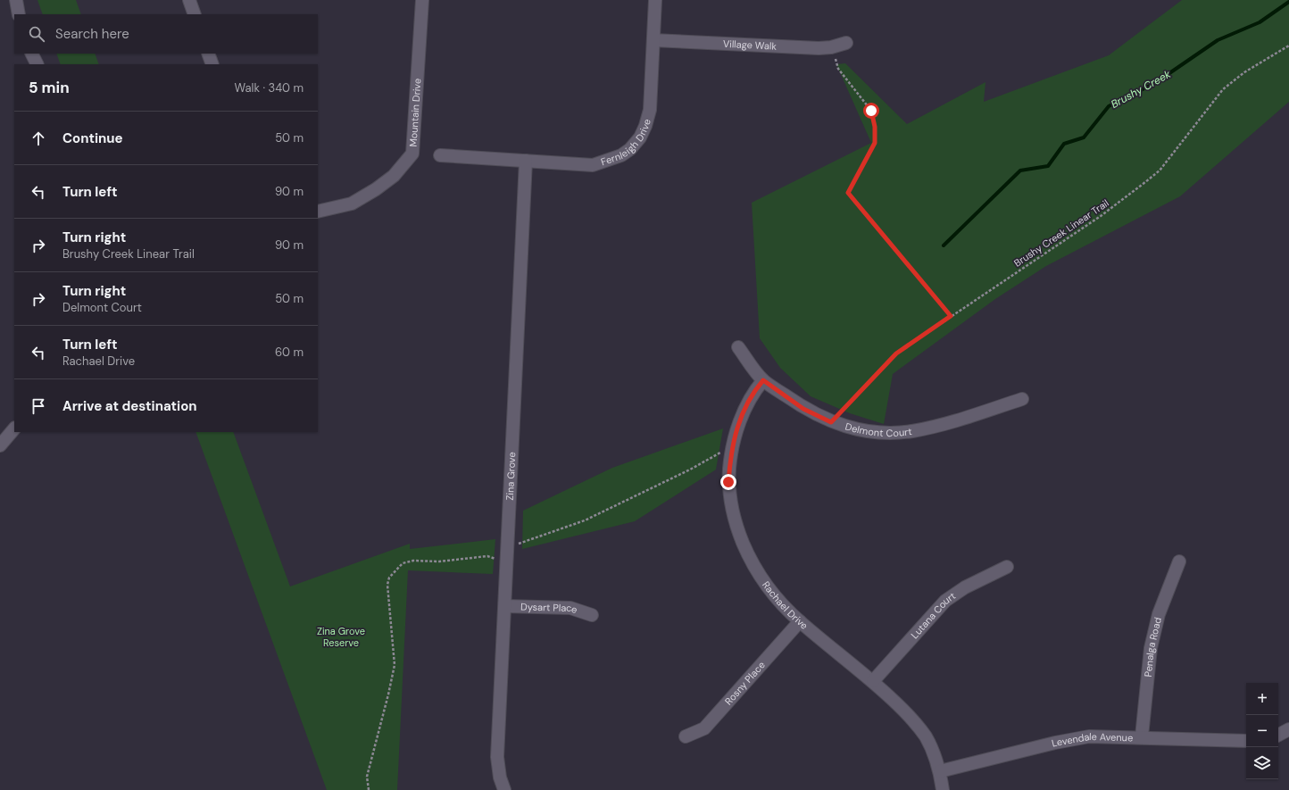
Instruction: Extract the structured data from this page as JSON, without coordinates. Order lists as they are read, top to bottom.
{
  "streets": {
    "street": [
      "Village Walk",
      "Mountain Drive",
      "Fernleigh Drive",
      "Delmont Court",
      "Zina Grove",
      "Rachael Drive",
      "Dysart Place",
      "Lutana Court",
      "Penalga Road",
      "Rosny Place",
      "Levendale Avenue"
    ],
    "path": ["Brushy Creek Linear Trail"]
  },
  "crossings": [
    ["Village Walk", "Fernleigh Drive"],
    ["Fernleigh Drive", "Zina Grove"],
    ["Brushy Creek Linear Trail", "Delmont Court"],
    ["Delmont Court", "Rachael Drive"],
    ["Zina Grove", "Dysart Place"],
    ["Rachael Drive", "Lutana Court"],
    ["Rachael Drive", "Rosny Place"],
    ["Rachael Drive", "Levendale Avenue"],
    ["Penalga Road", "Levendale Avenue"]
  ],
  "water": ["Brushy Creek"],
  "parks": ["Zina Grove Reserve"],
  "page": {
    "search": "Search here",
    "heading": ["5 min", "Walk · 340 m"],
    "list": [
      ["Continue", "50 m"],
      ["Turn left", "90 m"],
      ["Turn right", "Brushy Creek Linear Trail", "90 m"],
      ["Turn right", "Delmont Court", "50 m"],
      ["Turn left", "Rachael Drive", "60 m"],
      "Arrive at destination"
    ],
    "map_buttons": ["+", "−"]
  }
}
